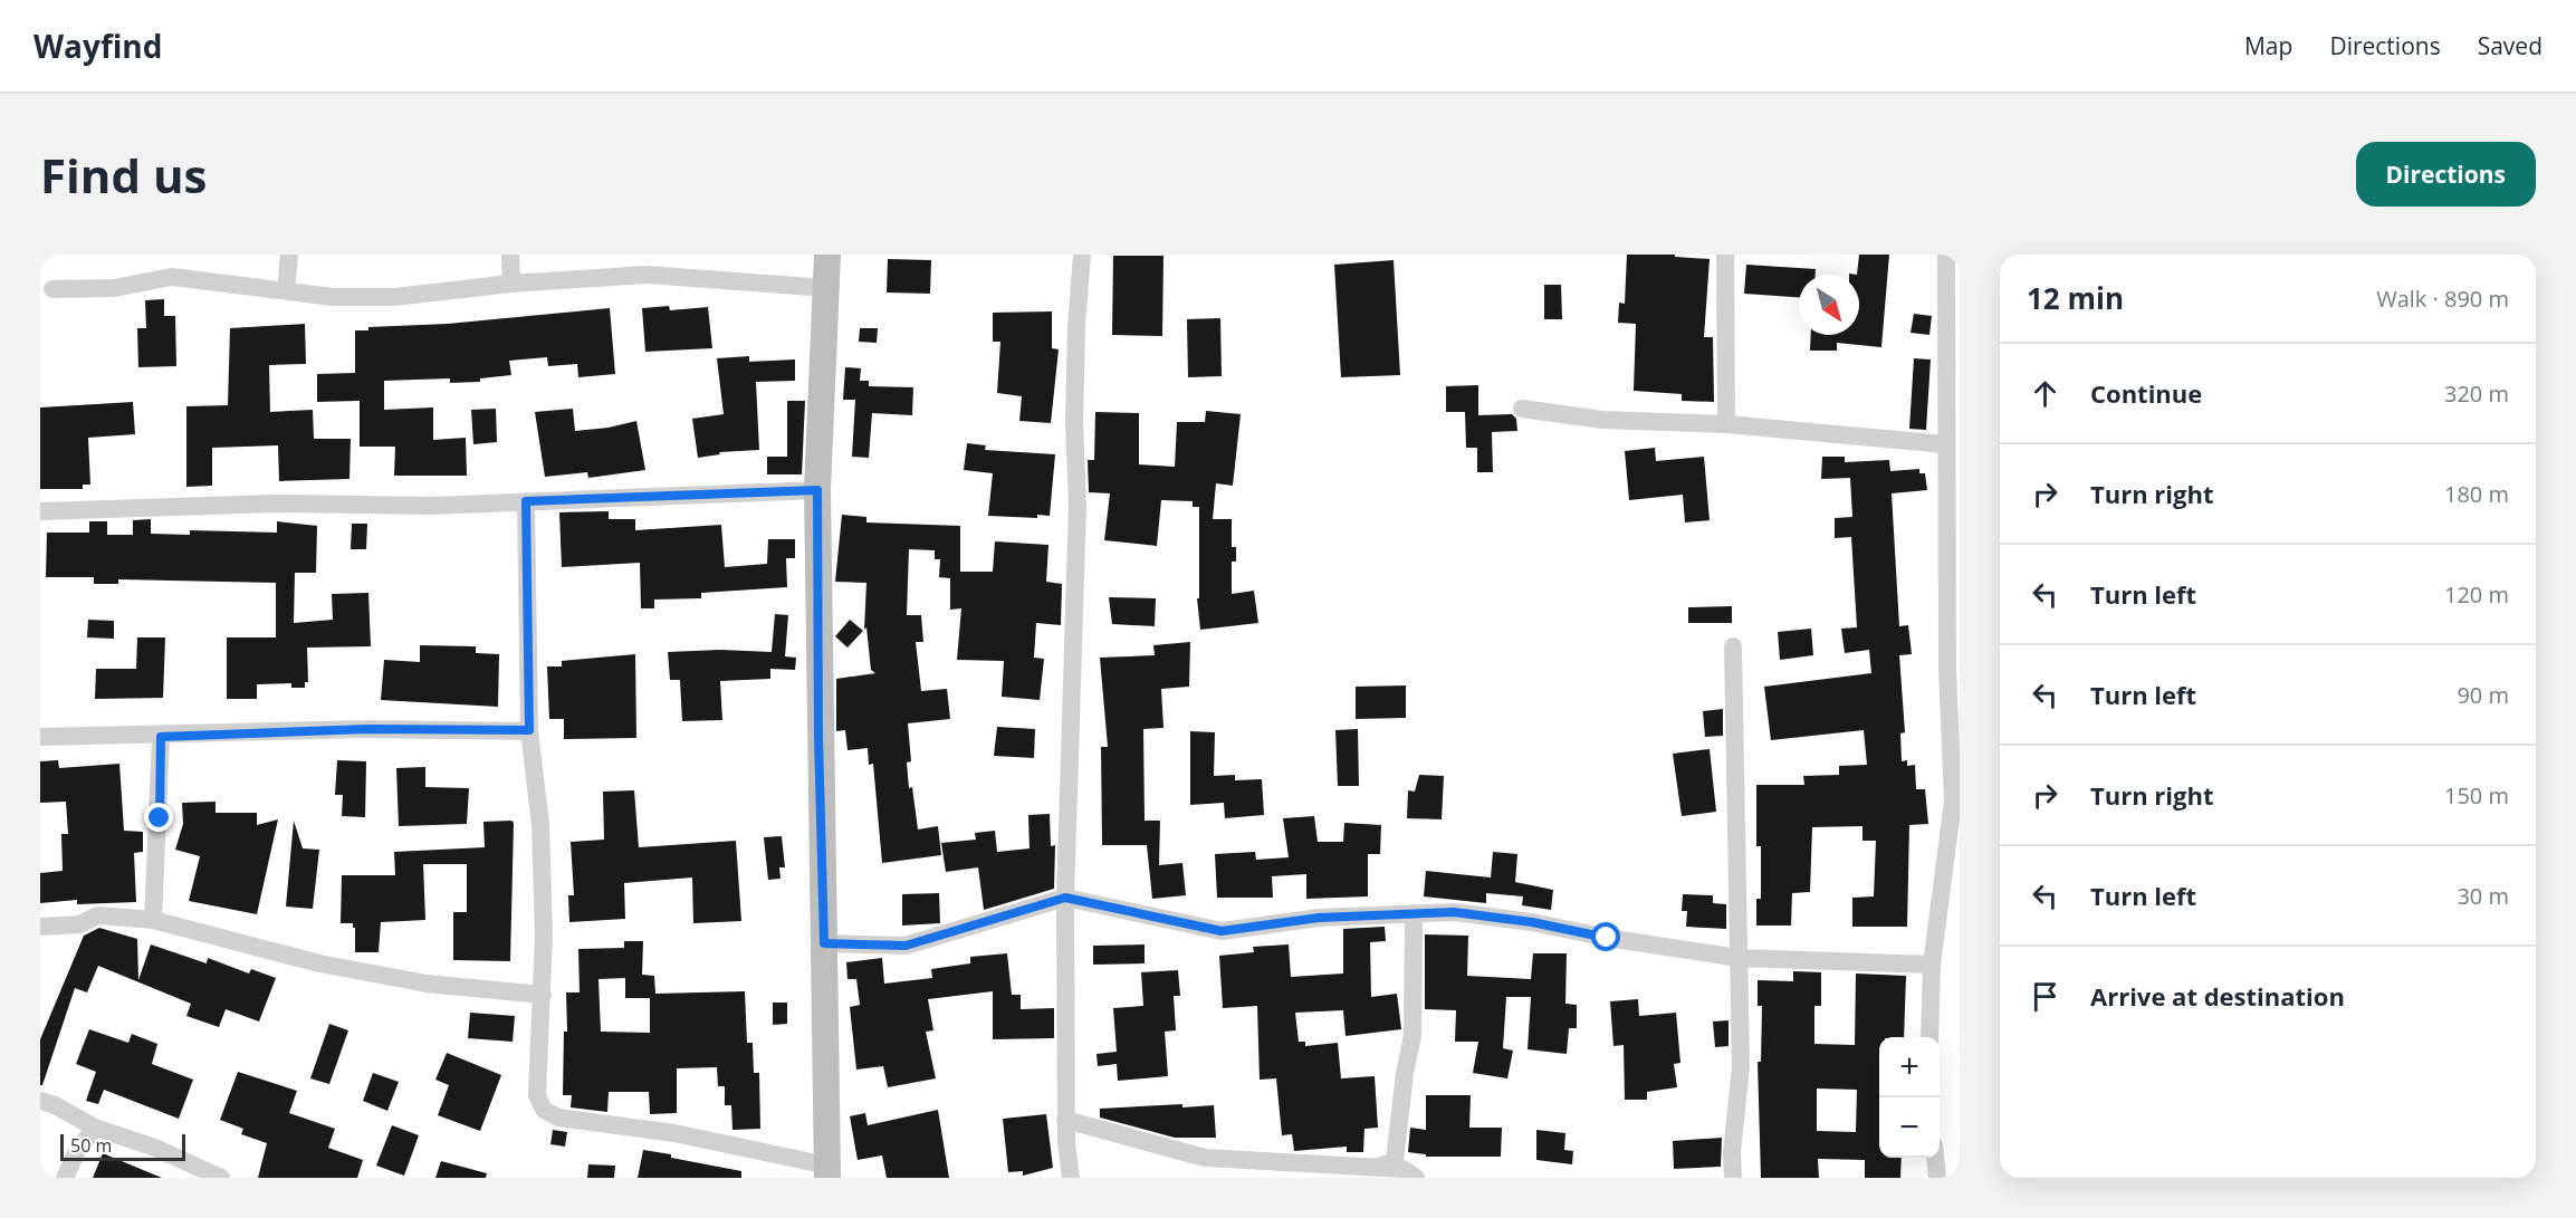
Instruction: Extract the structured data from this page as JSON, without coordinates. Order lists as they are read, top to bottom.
{
  "scale_bar": "50 m",
  "north": "bottom right",
  "page": {
    "header": "Wayfind",
    "nav": ["Map", "Directions", "Saved"],
    "buttons": "Directions",
    "title": "Find us",
    "heading": ["12 min", "Walk · 890 m"],
    "list": [
      ["Continue", "320 m"],
      ["Turn right", "180 m"],
      ["Turn left", "120 m"],
      ["Turn left", "90 m"],
      ["Turn right", "150 m"],
      ["Turn left", "30 m"],
      "Arrive at destination"
    ],
    "map_buttons": ["+", "−"],
    "scale": "50 m"
  }
}
